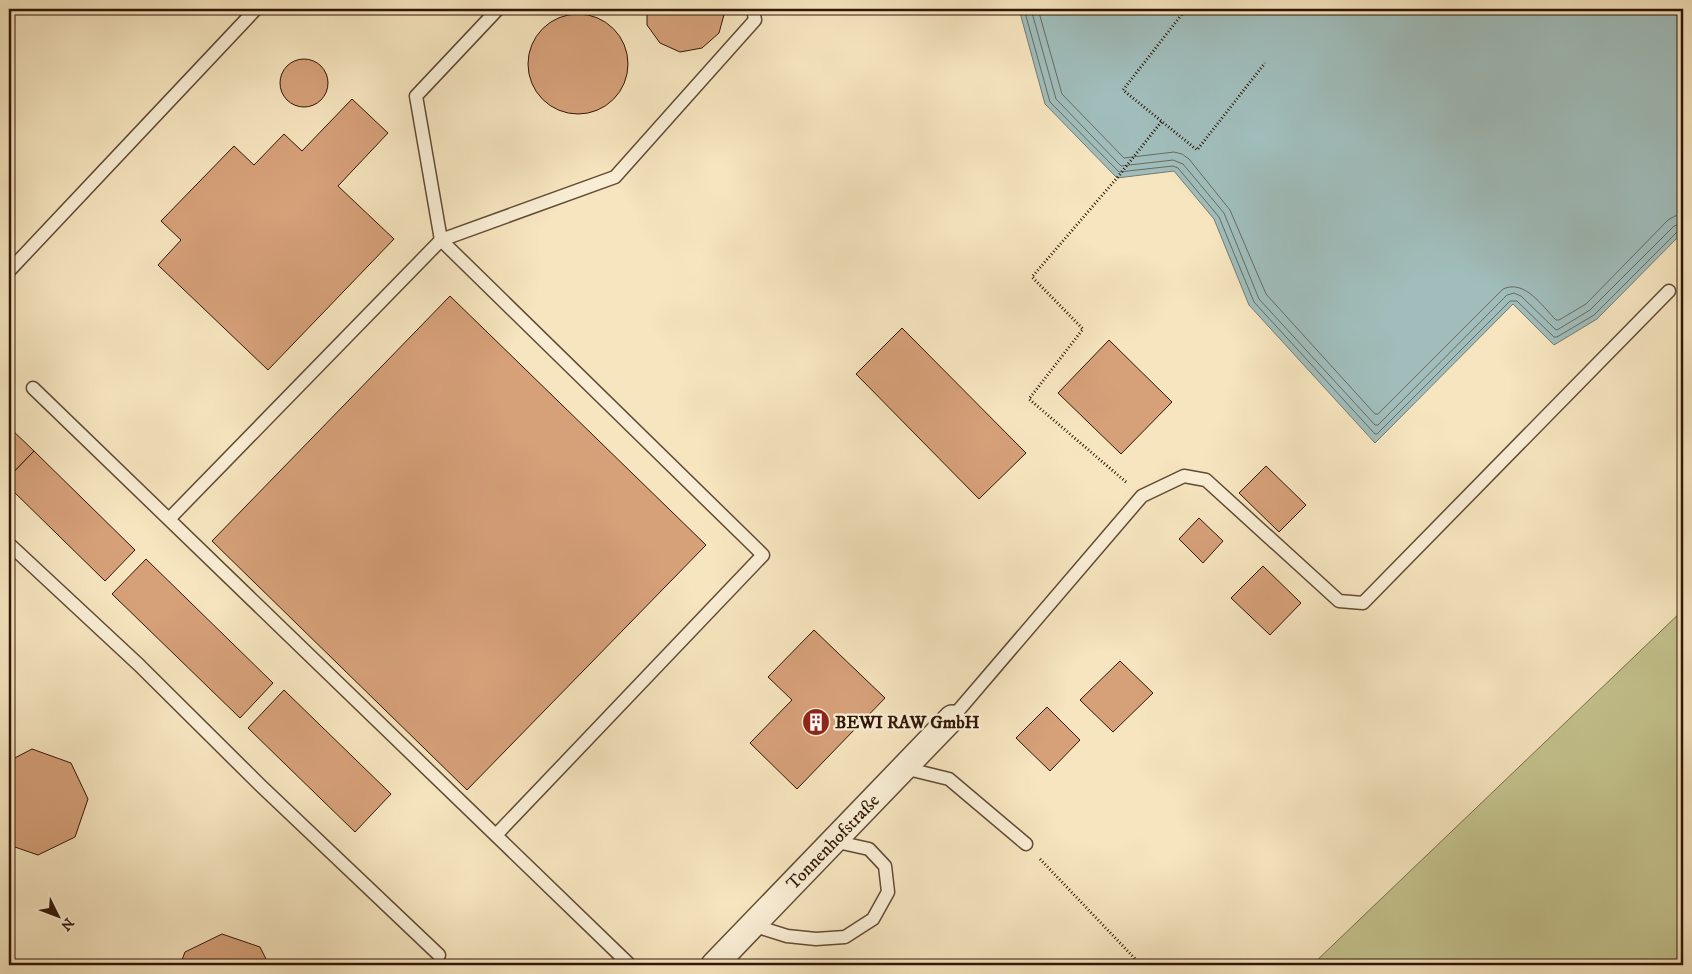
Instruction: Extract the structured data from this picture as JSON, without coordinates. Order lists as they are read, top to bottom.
{
  "streets": {
    "street": ["Tonnenhofstraße"]
  },
  "places": {
    "building": ["BEWI RAW GmbH"]
  },
  "north": "bottom right"
}
